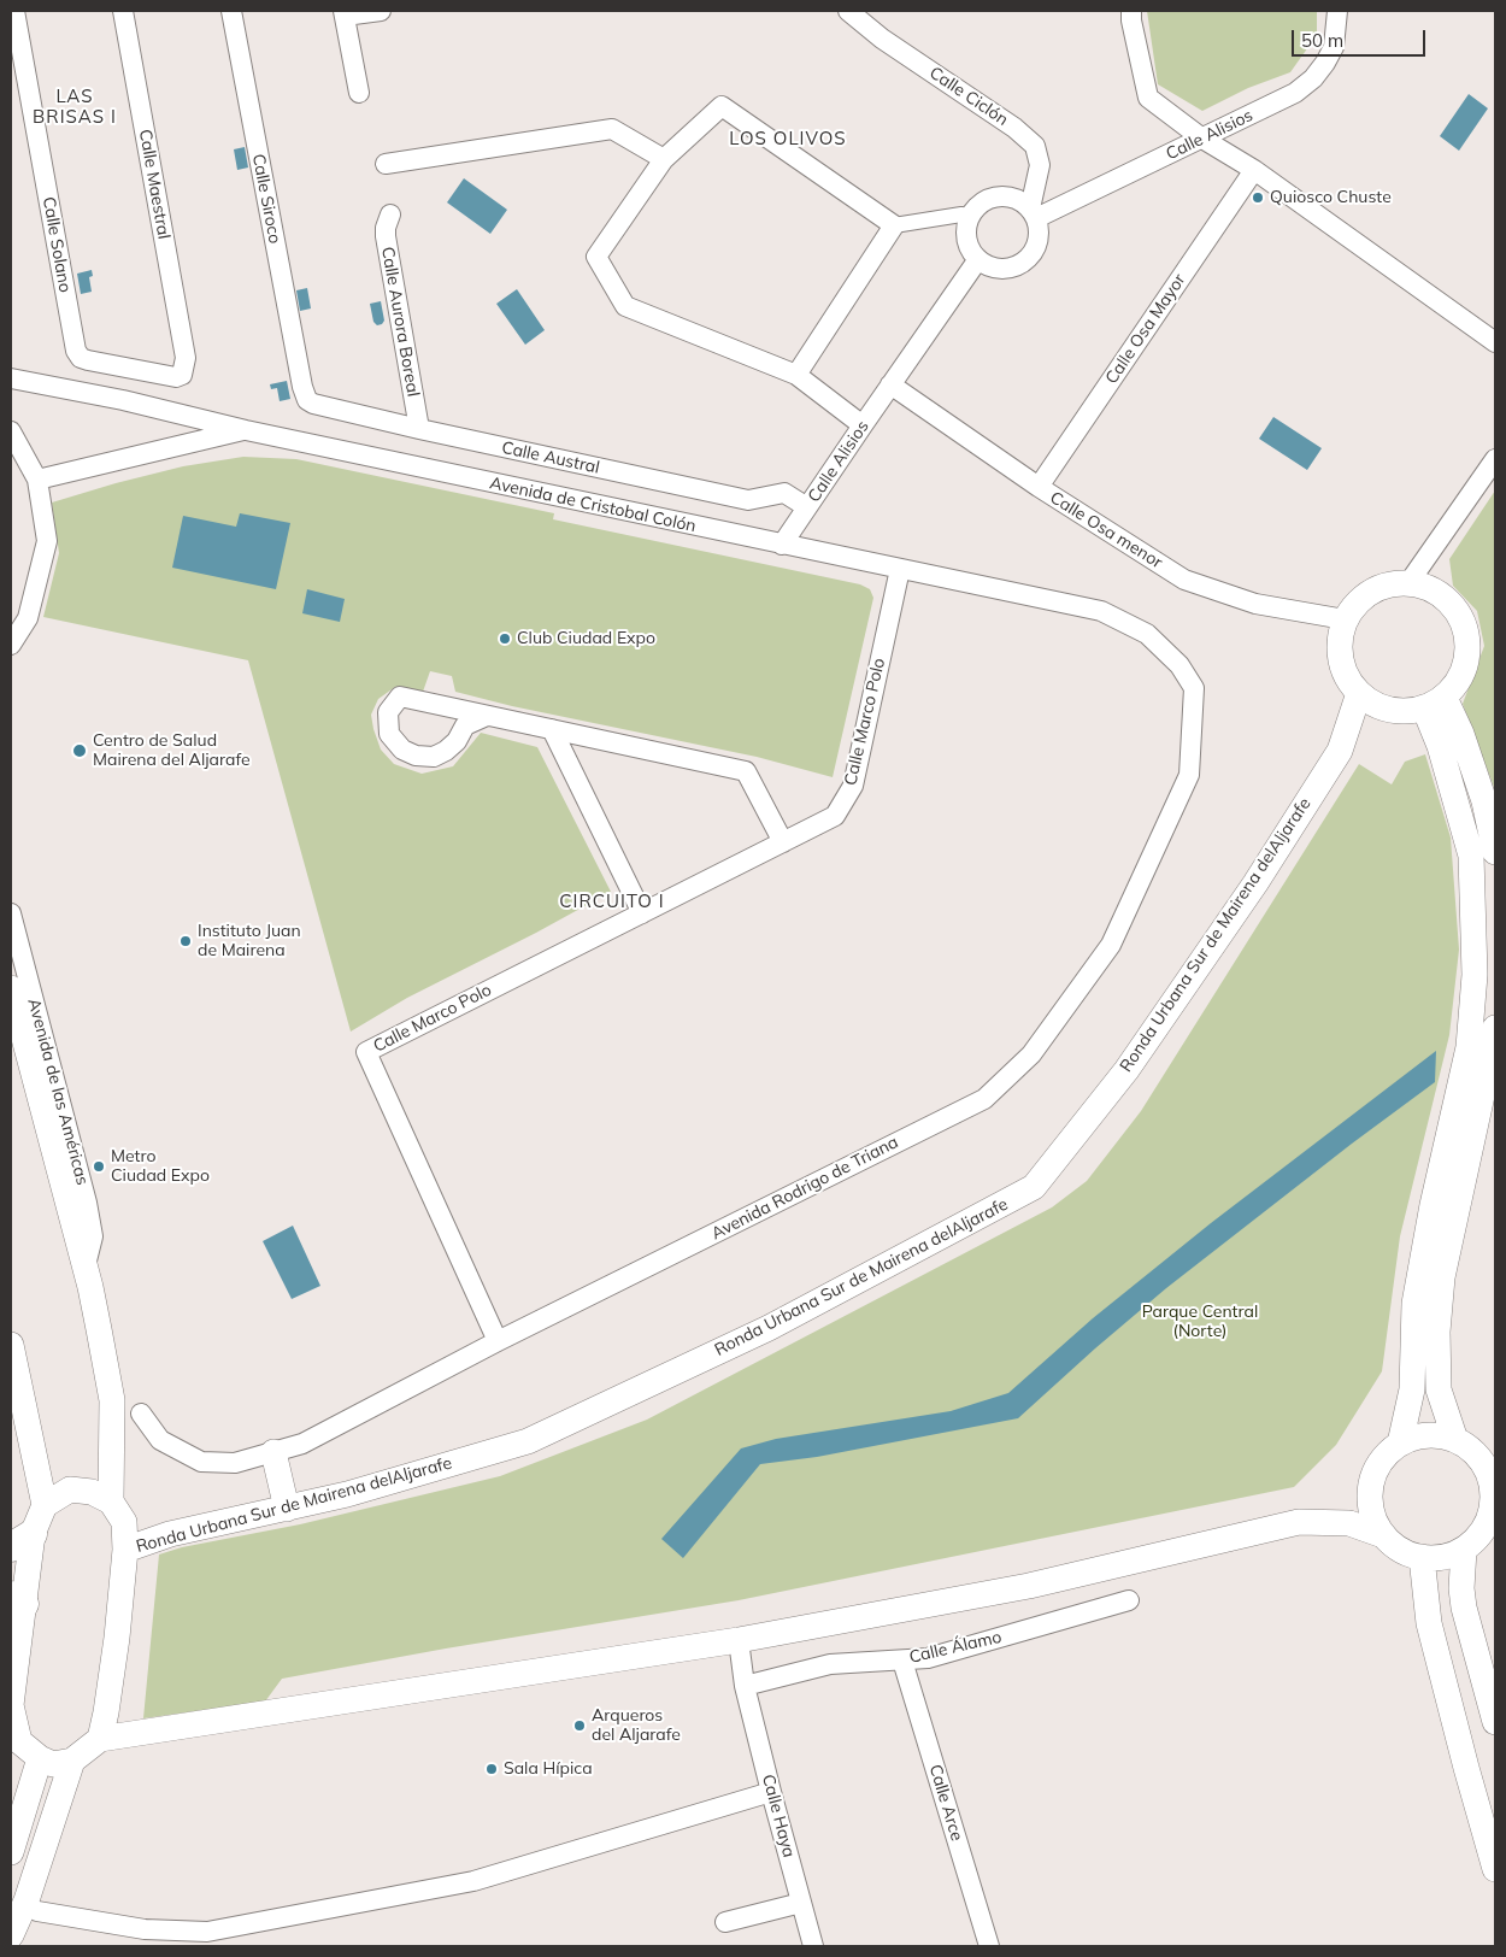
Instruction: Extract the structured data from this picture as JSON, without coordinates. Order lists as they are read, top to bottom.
{
  "streets": {
    "street": [
      "Calle Ciclón",
      "Calle Alisios",
      "Calle Maestral",
      "Calle Siroco",
      "Calle Solano",
      "Calle Aurora Boreal",
      "Calle Osa Mayor",
      "Calle Austral",
      "Avenida de Cristobal Colón",
      "Calle Osa menor",
      "Calle Marco Polo",
      "Ronda Urbana Sur de Mairena delAljarafe",
      "Avenida de las Américas",
      "Avenida Rodrigo de Triana",
      "Calle Álamo",
      "Calle Arce",
      "Calle Haya"
    ]
  },
  "crossings": [
    ["Calle Ciclón", "Calle Alisios"],
    ["Calle Alisios", "Calle Austral"],
    ["Calle Alisios", "Avenida de Cristobal Colón"],
    ["Calle Alisios", "Calle Osa menor"],
    ["Calle Maestral", "Calle Solano"],
    ["Calle Siroco", "Calle Austral"],
    ["Calle Aurora Boreal", "Calle Austral"],
    ["Calle Osa Mayor", "Calle Osa menor"],
    ["Avenida de Cristobal Colón", "Calle Marco Polo"],
    ["Avenida de Cristobal Colón", "Avenida Rodrigo de Triana"],
    ["Calle Osa menor", "Ronda Urbana Sur de Mairena delAljarafe"],
    ["Calle Marco Polo", "Avenida Rodrigo de Triana"],
    ["Calle Álamo", "Calle Arce"],
    ["Calle Álamo", "Calle Haya"]
  ],
  "districts": ["LAS BRISAS I", "LOS OLIVOS", "CIRCUITO I"],
  "parks": ["Parque Central (Norte)"],
  "places": [
    "Quiosco Chuste",
    "Club Ciudad Expo",
    "Centro de Salud Mairena del Aljarafe",
    "Instituto Juan de Mairena",
    "Metro Ciudad Expo",
    "Arqueros del Aljarafe",
    "Sala Hípica"
  ],
  "scale_bar": "50 m"
}
